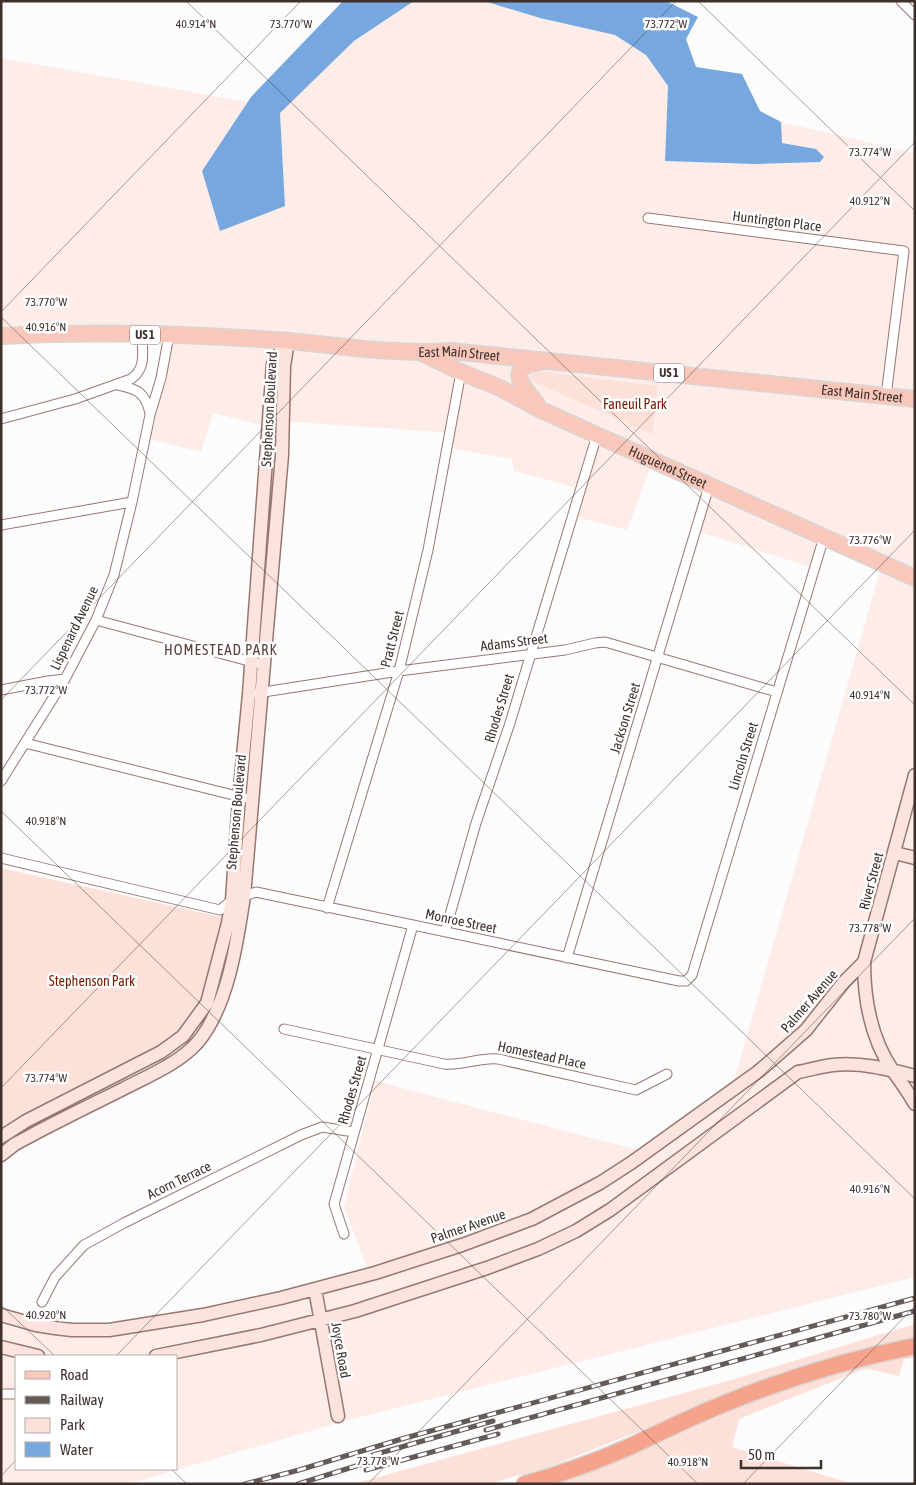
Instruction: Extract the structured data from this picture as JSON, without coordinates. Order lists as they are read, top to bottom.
{
  "streets": {
    "main road": ["US 1", "East Main Street", "Huguenot Street"],
    "street": [
      "Huntington Place",
      "Stephenson Boulevard",
      "Lispenard Avenue",
      "Pratt Street",
      "Adams Street",
      "Rhodes Street",
      "Jackson Street",
      "Lincoln Street",
      "River Street",
      "Monroe Street",
      "Palmer Avenue",
      "Homestead Place",
      "Acorn Terrace",
      "Joyce Road"
    ]
  },
  "crossings": [
    ["Huntington Place", "East Main Street"],
    ["East Main Street", "Stephenson Boulevard"],
    ["East Main Street", "Huguenot Street"],
    ["East Main Street", "Lispenard Avenue"],
    ["Stephenson Boulevard", "Adams Street"],
    ["Stephenson Boulevard", "Monroe Street"],
    ["Huguenot Street", "Pratt Street"],
    ["Huguenot Street", "Rhodes Street"],
    ["Huguenot Street", "Jackson Street"],
    ["Huguenot Street", "Lincoln Street"],
    ["Pratt Street", "Adams Street"],
    ["Pratt Street", "Monroe Street"],
    ["Adams Street", "Rhodes Street"],
    ["Adams Street", "Jackson Street"],
    ["Adams Street", "Lincoln Street"],
    ["Rhodes Street", "Monroe Street"],
    ["Rhodes Street", "Homestead Place"],
    ["Rhodes Street", "Acorn Terrace"],
    ["Jackson Street", "Monroe Street"],
    ["Lincoln Street", "Monroe Street"],
    ["River Street", "Palmer Avenue"],
    ["Palmer Avenue", "Joyce Road"]
  ],
  "districts": ["HOMESTEAD PARK"],
  "parks": ["Faneuil Park", "Stephenson Park"],
  "legend": [
    "Road",
    "Railway",
    "Park",
    "Water"
  ],
  "scale_bar": "50 m",
  "coordinates": [
    "40.914°N",
    "73.770°W",
    "73.772°W",
    "73.774°W",
    "40.912°N",
    "40.916°N",
    "73.776°W",
    "40.918°N",
    "73.778°W",
    "40.920°N",
    "73.780°W"
  ]
}
